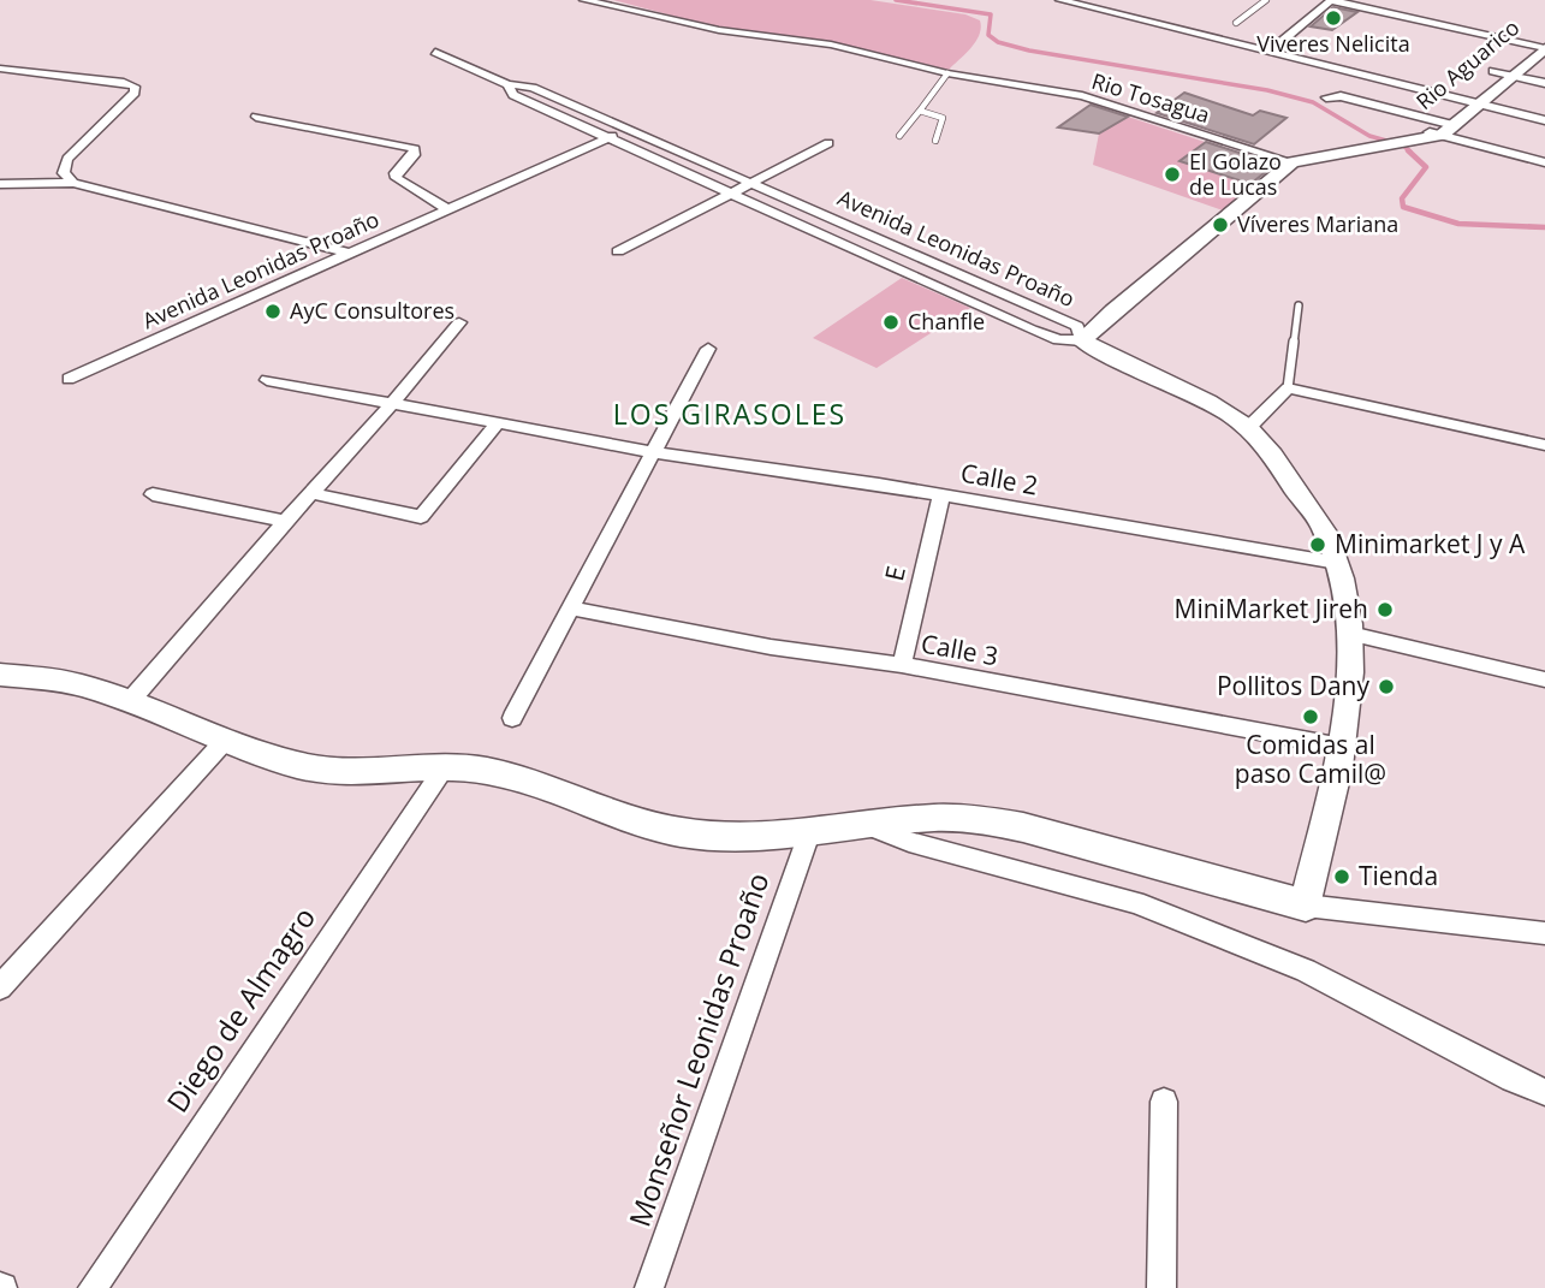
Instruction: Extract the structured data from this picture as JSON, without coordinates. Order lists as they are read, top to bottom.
{
  "streets": {
    "main road": ["Rio Aguarico"],
    "street": [
      "Rio Tosagua",
      "Avenida Leonidas Proaño",
      "Calle 2",
      "E",
      "Calle 3",
      "Diego de Almagro",
      "Monseñor Leonidas Proaño"
    ]
  },
  "crossings": [
    ["Calle 2", "E"],
    ["E", "Calle 3"]
  ],
  "districts": ["LOS GIRASOLES"],
  "places": [
    "Viveres Nelicita",
    "El Golazo de Lucas",
    "Víveres Mariana",
    "AyC Consultores",
    "Chanfle",
    "Minimarket J y A",
    "MiniMarket Jireh",
    "Pollitos Dany",
    "Comidas al paso Camil@",
    "Tienda"
  ]
}
